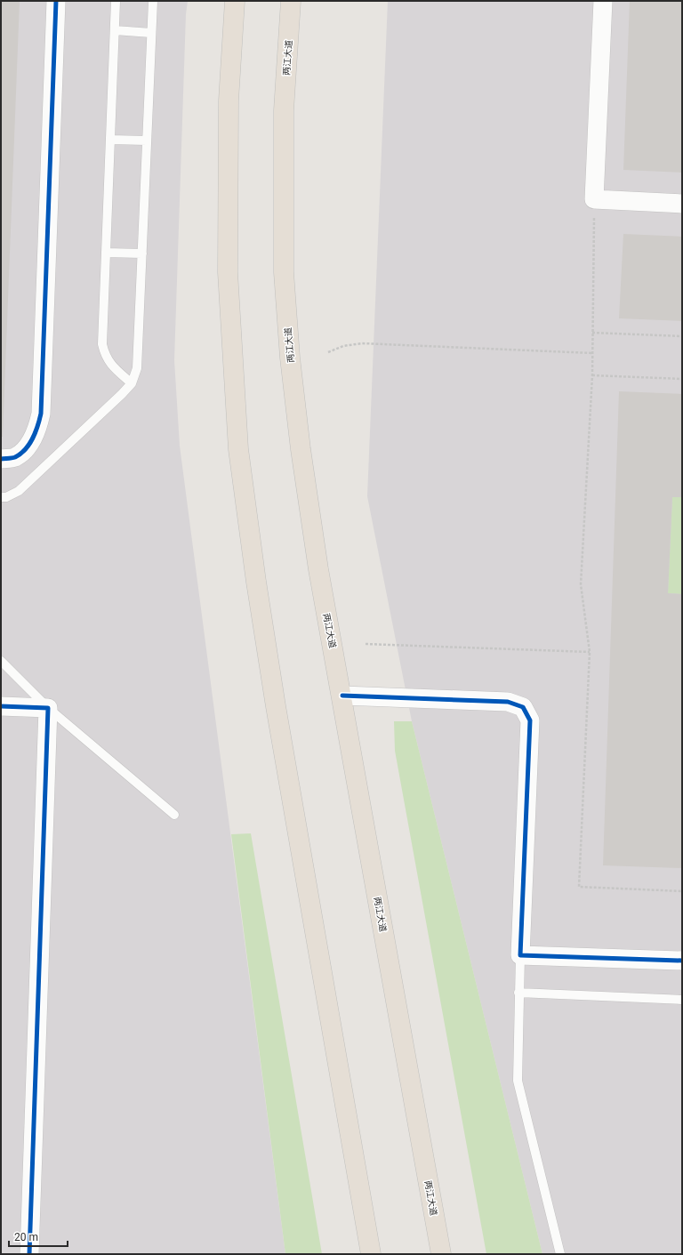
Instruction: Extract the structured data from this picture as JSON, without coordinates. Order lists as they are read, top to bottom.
{
  "streets": {
    "highway": ["两江大道"]
  },
  "scale_bar": "20 m"
}
